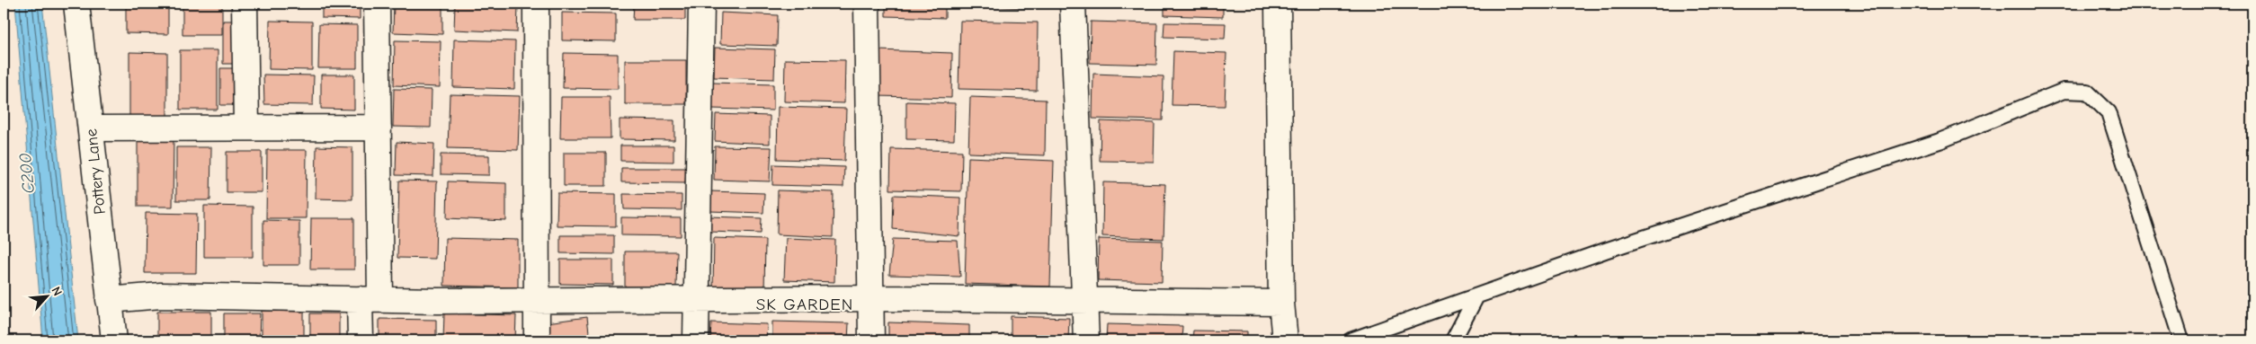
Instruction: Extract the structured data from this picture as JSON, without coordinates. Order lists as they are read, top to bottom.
{
  "streets": {
    "street": ["Pottery Lane"]
  },
  "districts": ["SK GARDEN"],
  "water": ["C200"],
  "north": "top right"
}
